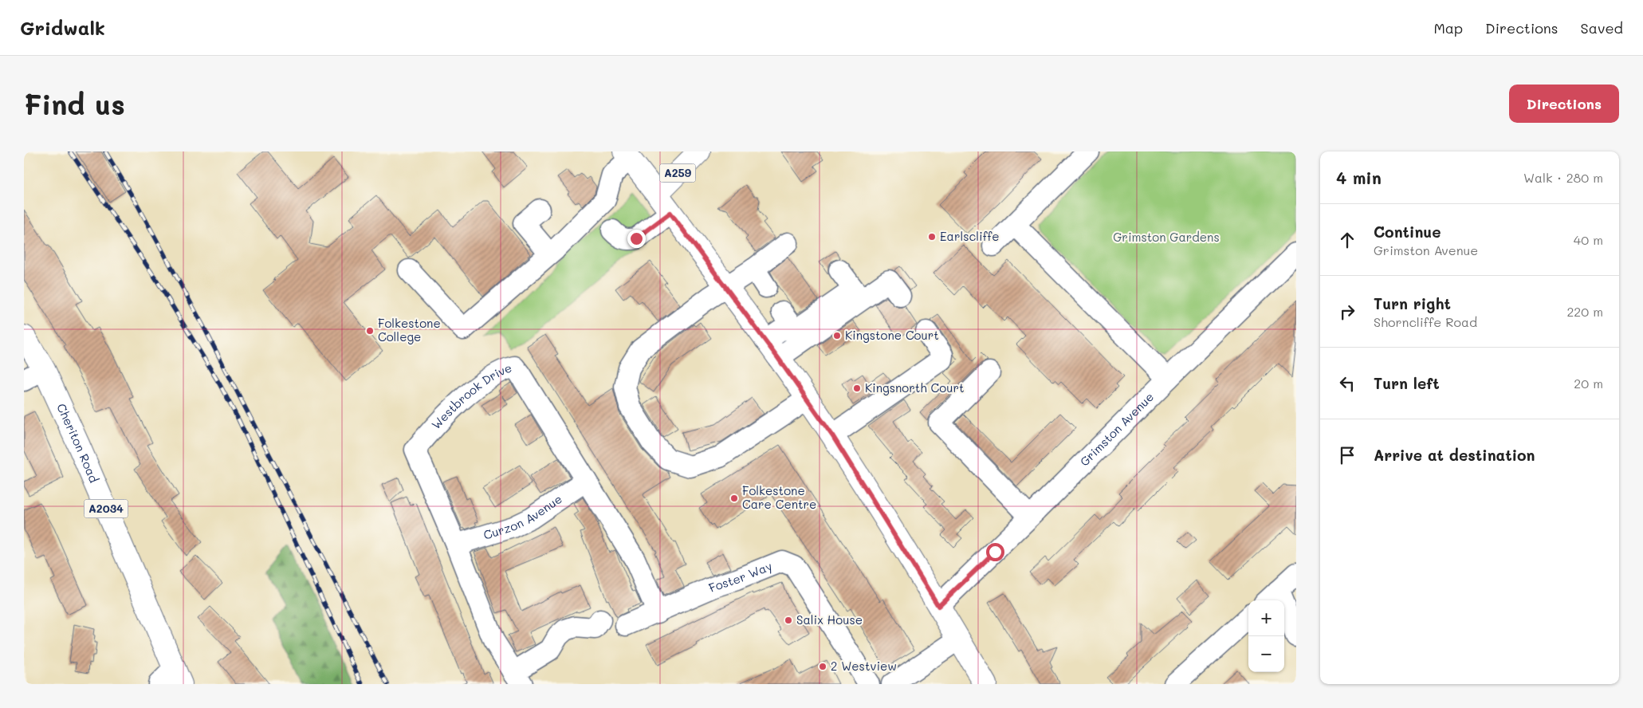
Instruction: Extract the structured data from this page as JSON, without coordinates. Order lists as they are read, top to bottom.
{
  "streets": {
    "main road": ["A259", "Cheriton Road", "A2034"],
    "street": [
      "Westbrook Drive",
      "Grimston Avenue",
      "Curzon Avenue",
      "Foster Way"
    ]
  },
  "crossings": [
    ["Westbrook Drive", "Curzon Avenue"],
    ["Westbrook Drive", "Foster Way"]
  ],
  "parks": ["Grimston Gardens"],
  "places": [
    "Earlscliffe",
    "Folkestone College",
    "Kingstone Court",
    "Kingsnorth Court",
    "Folkestone Care Centre",
    "Salix House",
    "2 Westview"
  ],
  "page": {
    "header": "Gridwalk",
    "nav": ["Map", "Directions", "Saved"],
    "buttons": "Directions",
    "title": "Find us",
    "heading": ["4 min", "Walk · 280 m"],
    "list": [
      ["Continue", "Grimston Avenue", "40 m"],
      ["Turn right", "Shorncliffe Road", "220 m"],
      ["Turn left", "20 m"],
      "Arrive at destination"
    ],
    "map_buttons": ["+", "−"]
  }
}
